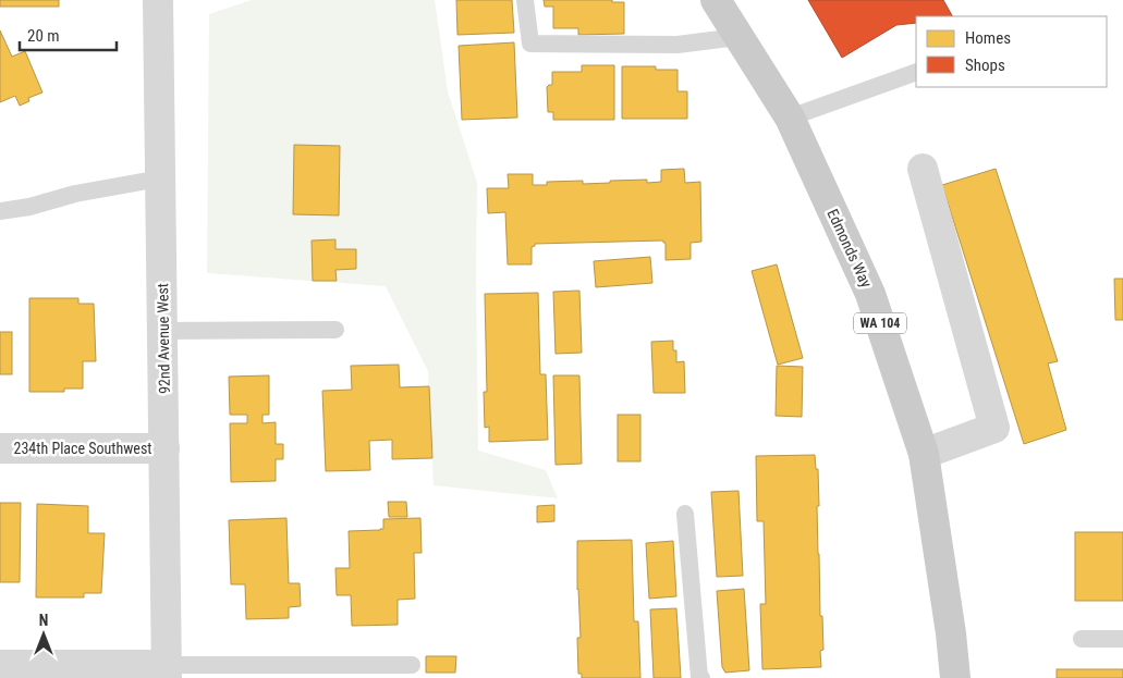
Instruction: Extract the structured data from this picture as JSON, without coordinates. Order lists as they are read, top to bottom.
{
  "streets": {
    "main road": ["Edmonds Way", "WA 104"],
    "street": ["92nd Avenue West", "234th Place Southwest"]
  },
  "crossings": [
    ["92nd Avenue West", "234th Place Southwest"]
  ],
  "legend": ["Homes", "Shops"],
  "scale_bar": "20 m",
  "north": "top"
}
